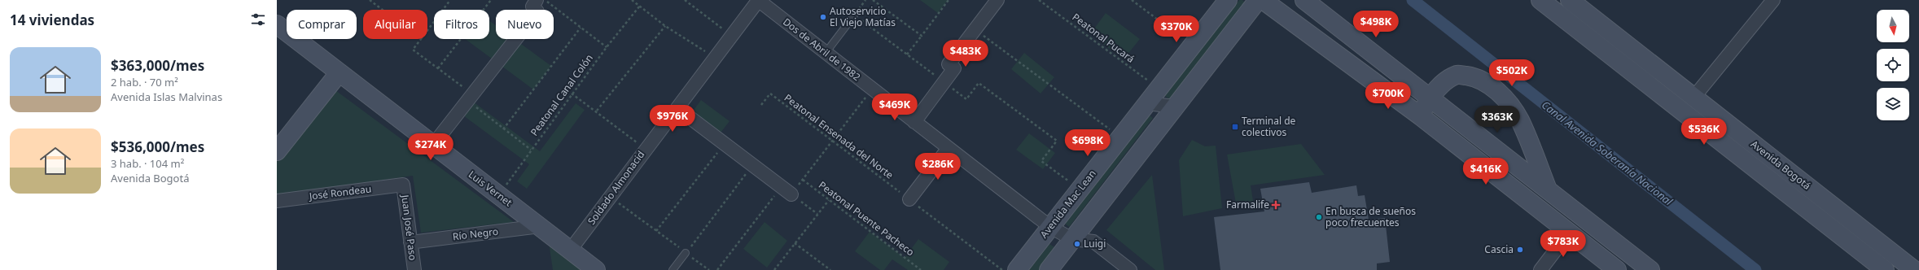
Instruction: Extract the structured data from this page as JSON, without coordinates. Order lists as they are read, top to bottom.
{
  "streets": {
    "street": [
      "Dos de Abril de 1982",
      "Avenida Bogotá",
      "Soldado Almonacid",
      "Luis Vernet",
      "José Rondeau",
      "Avenida Mac Lean",
      "Juan José Paso",
      "Río Negro"
    ],
    "path": [
      "Peatonal Pucará",
      "Peatonal Canal Colón",
      "Peatonal Ensenada del Norte",
      "Peatonal Puente Pacheco"
    ]
  },
  "crossings": [
    ["Peatonal Pucará", "Avenida Mac Lean"],
    ["Dos de Abril de 1982", "Soldado Almonacid"],
    ["Dos de Abril de 1982", "Avenida Mac Lean"],
    ["Peatonal Canal Colón", "Luis Vernet"],
    ["Soldado Almonacid", "Luis Vernet"],
    ["Luis Vernet", "Río Negro"],
    ["José Rondeau", "Juan José Paso"],
    ["Juan José Paso", "Río Negro"]
  ],
  "water": ["Canal Avenida Soberanía Nacional"],
  "places": {
    "other": [
      "Autoservicio El Viejo Matías",
      "En busca de sueños poco frecuentes",
      "Luigi",
      "Cascia"
    ],
    "transit": ["Terminal de colectivos"],
    "health": ["Farmalife"]
  },
  "north": "bottom",
  "page": {
    "heading": "14 viviendas",
    "chip": [
      "Comprar",
      "Alquilar",
      "Filtros",
      "Nuevo"
    ],
    "price": [
      "$498K",
      "$370K",
      "$483K",
      "$502K",
      "$700K",
      "$469K",
      "$976K",
      "$363K",
      "$536K",
      "$698K",
      "$274K",
      "$286K",
      "$416K",
      "$783K"
    ],
    "list": [
      {
        "name": "$363,000/mes",
        "note": "2 hab. · 70 m² · Avenida Islas Malvinas"
      },
      {
        "name": "$536,000/mes",
        "note": "3 hab. · 104 m² · Avenida Bogotá"
      }
    ]
  }
}
